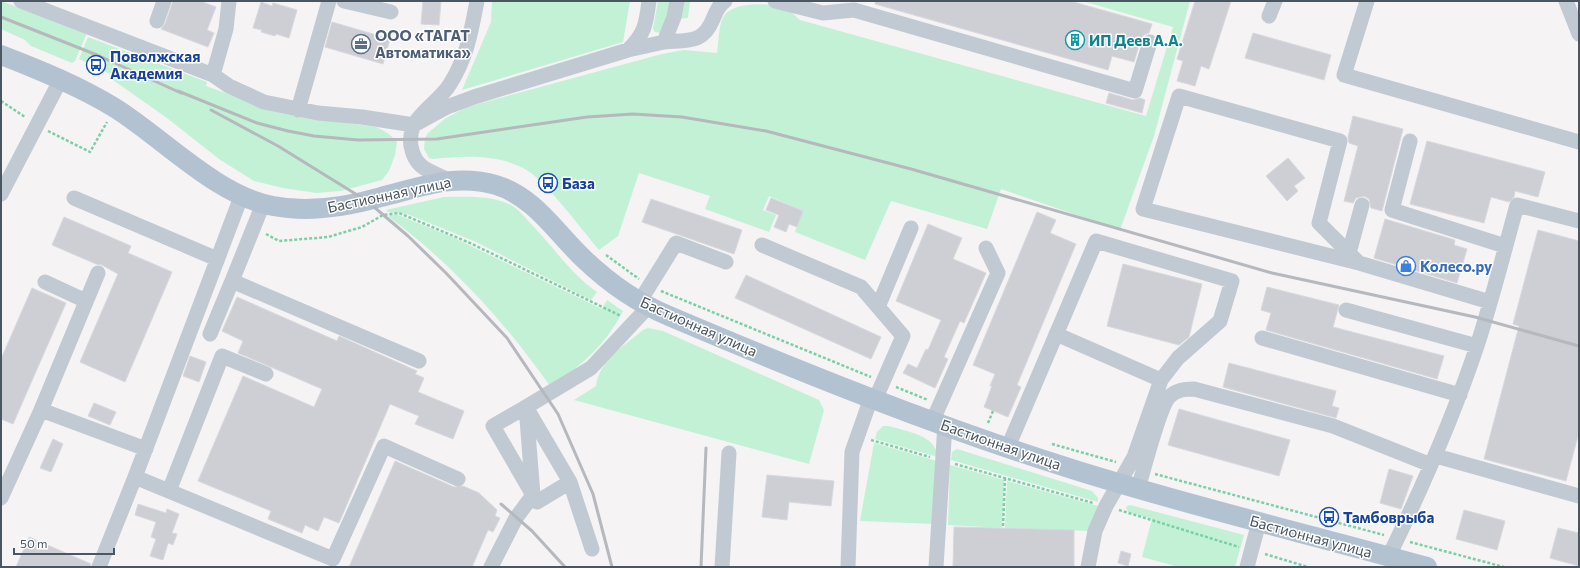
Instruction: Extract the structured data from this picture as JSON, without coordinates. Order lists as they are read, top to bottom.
{
  "streets": {
    "main road": ["Бастионная улица"]
  },
  "places": {
    "building": ["ИП Деев А.А."],
    "office": ["ООО «ТАГАТ Автоматика»"],
    "bus stop": ["Поволжская Академия", "База", "Тамбоврыба"],
    "shop": ["Колесо.ру"]
  },
  "scale_bar": "50 m"
}
